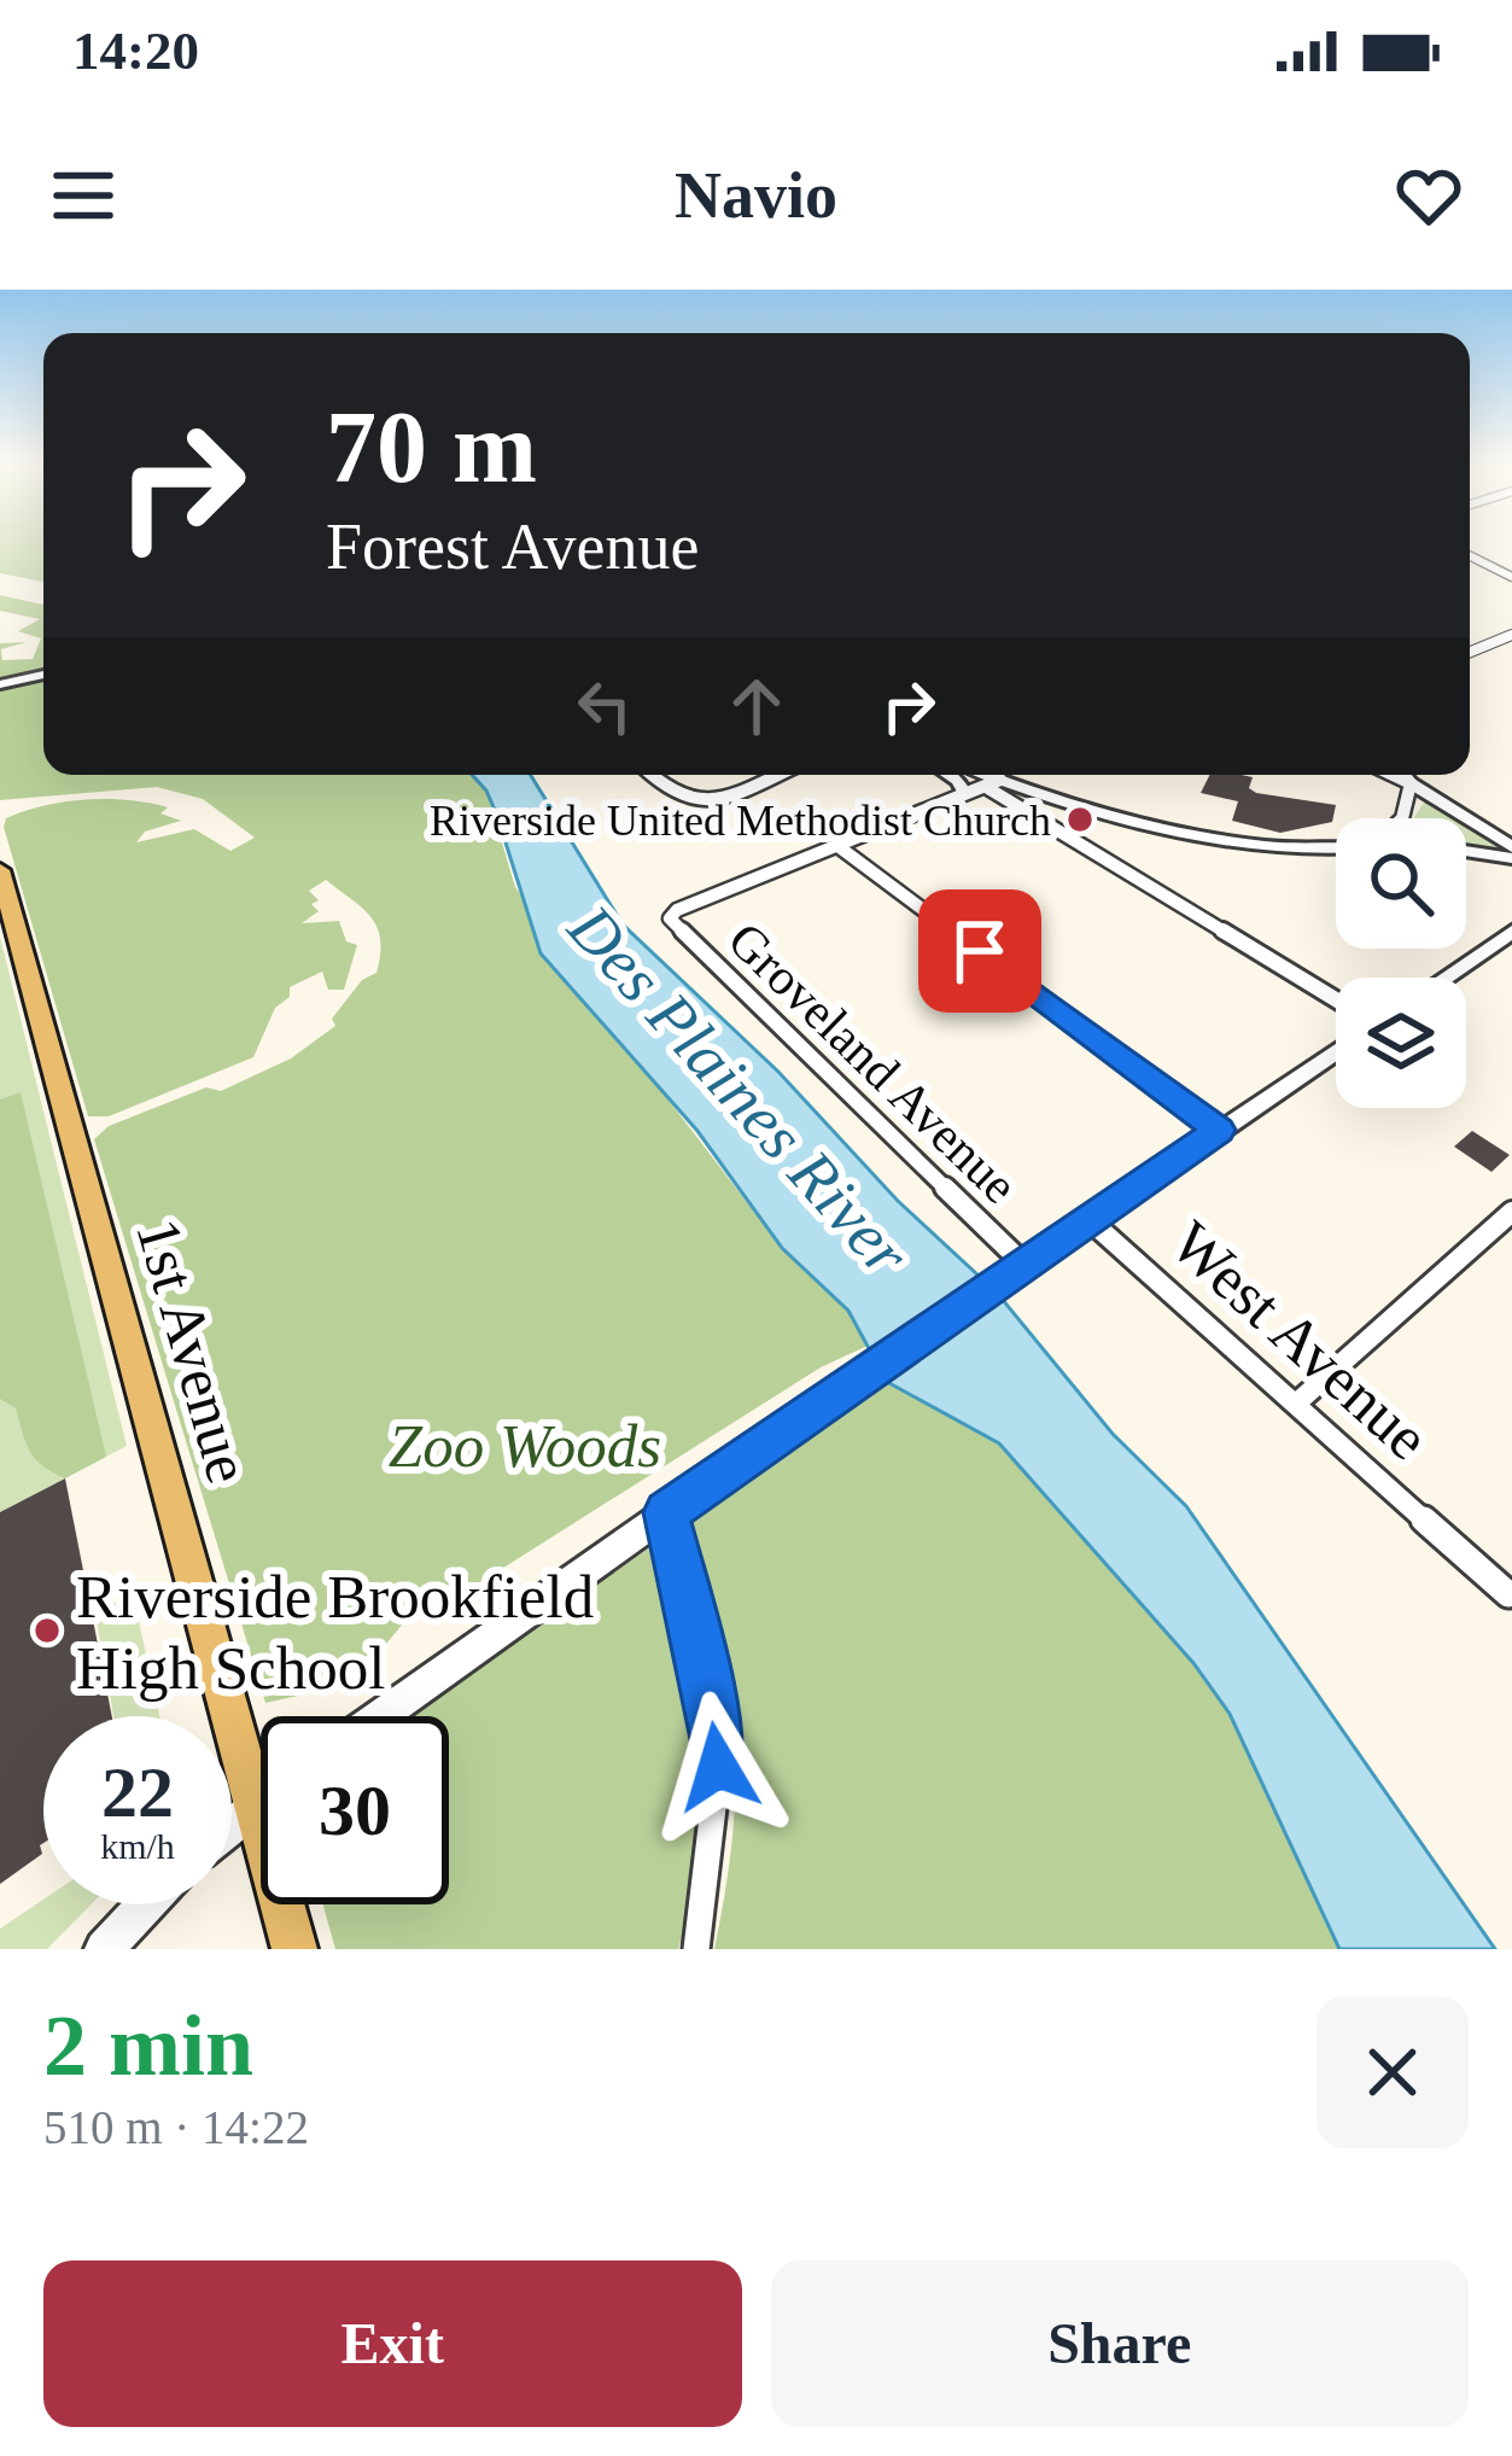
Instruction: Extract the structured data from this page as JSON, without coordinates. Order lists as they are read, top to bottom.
{
  "streets": {
    "main road": ["1st Avenue"],
    "street": ["Groveland Avenue", "West Avenue"]
  },
  "water": ["Des Plaines River"],
  "parks": ["Zoo Woods"],
  "places": ["Riverside United Methodist Church", "Riverside Brookfield High School"],
  "page": {
    "status": "14:20",
    "header": "Navio",
    "turn": ["70 m", "Forest Avenue"],
    "speed": "22 km/h",
    "limit": "30",
    "heading": ["2 min", "510 m · 14:22"],
    "buttons": ["Exit", "Share"]
  }
}
